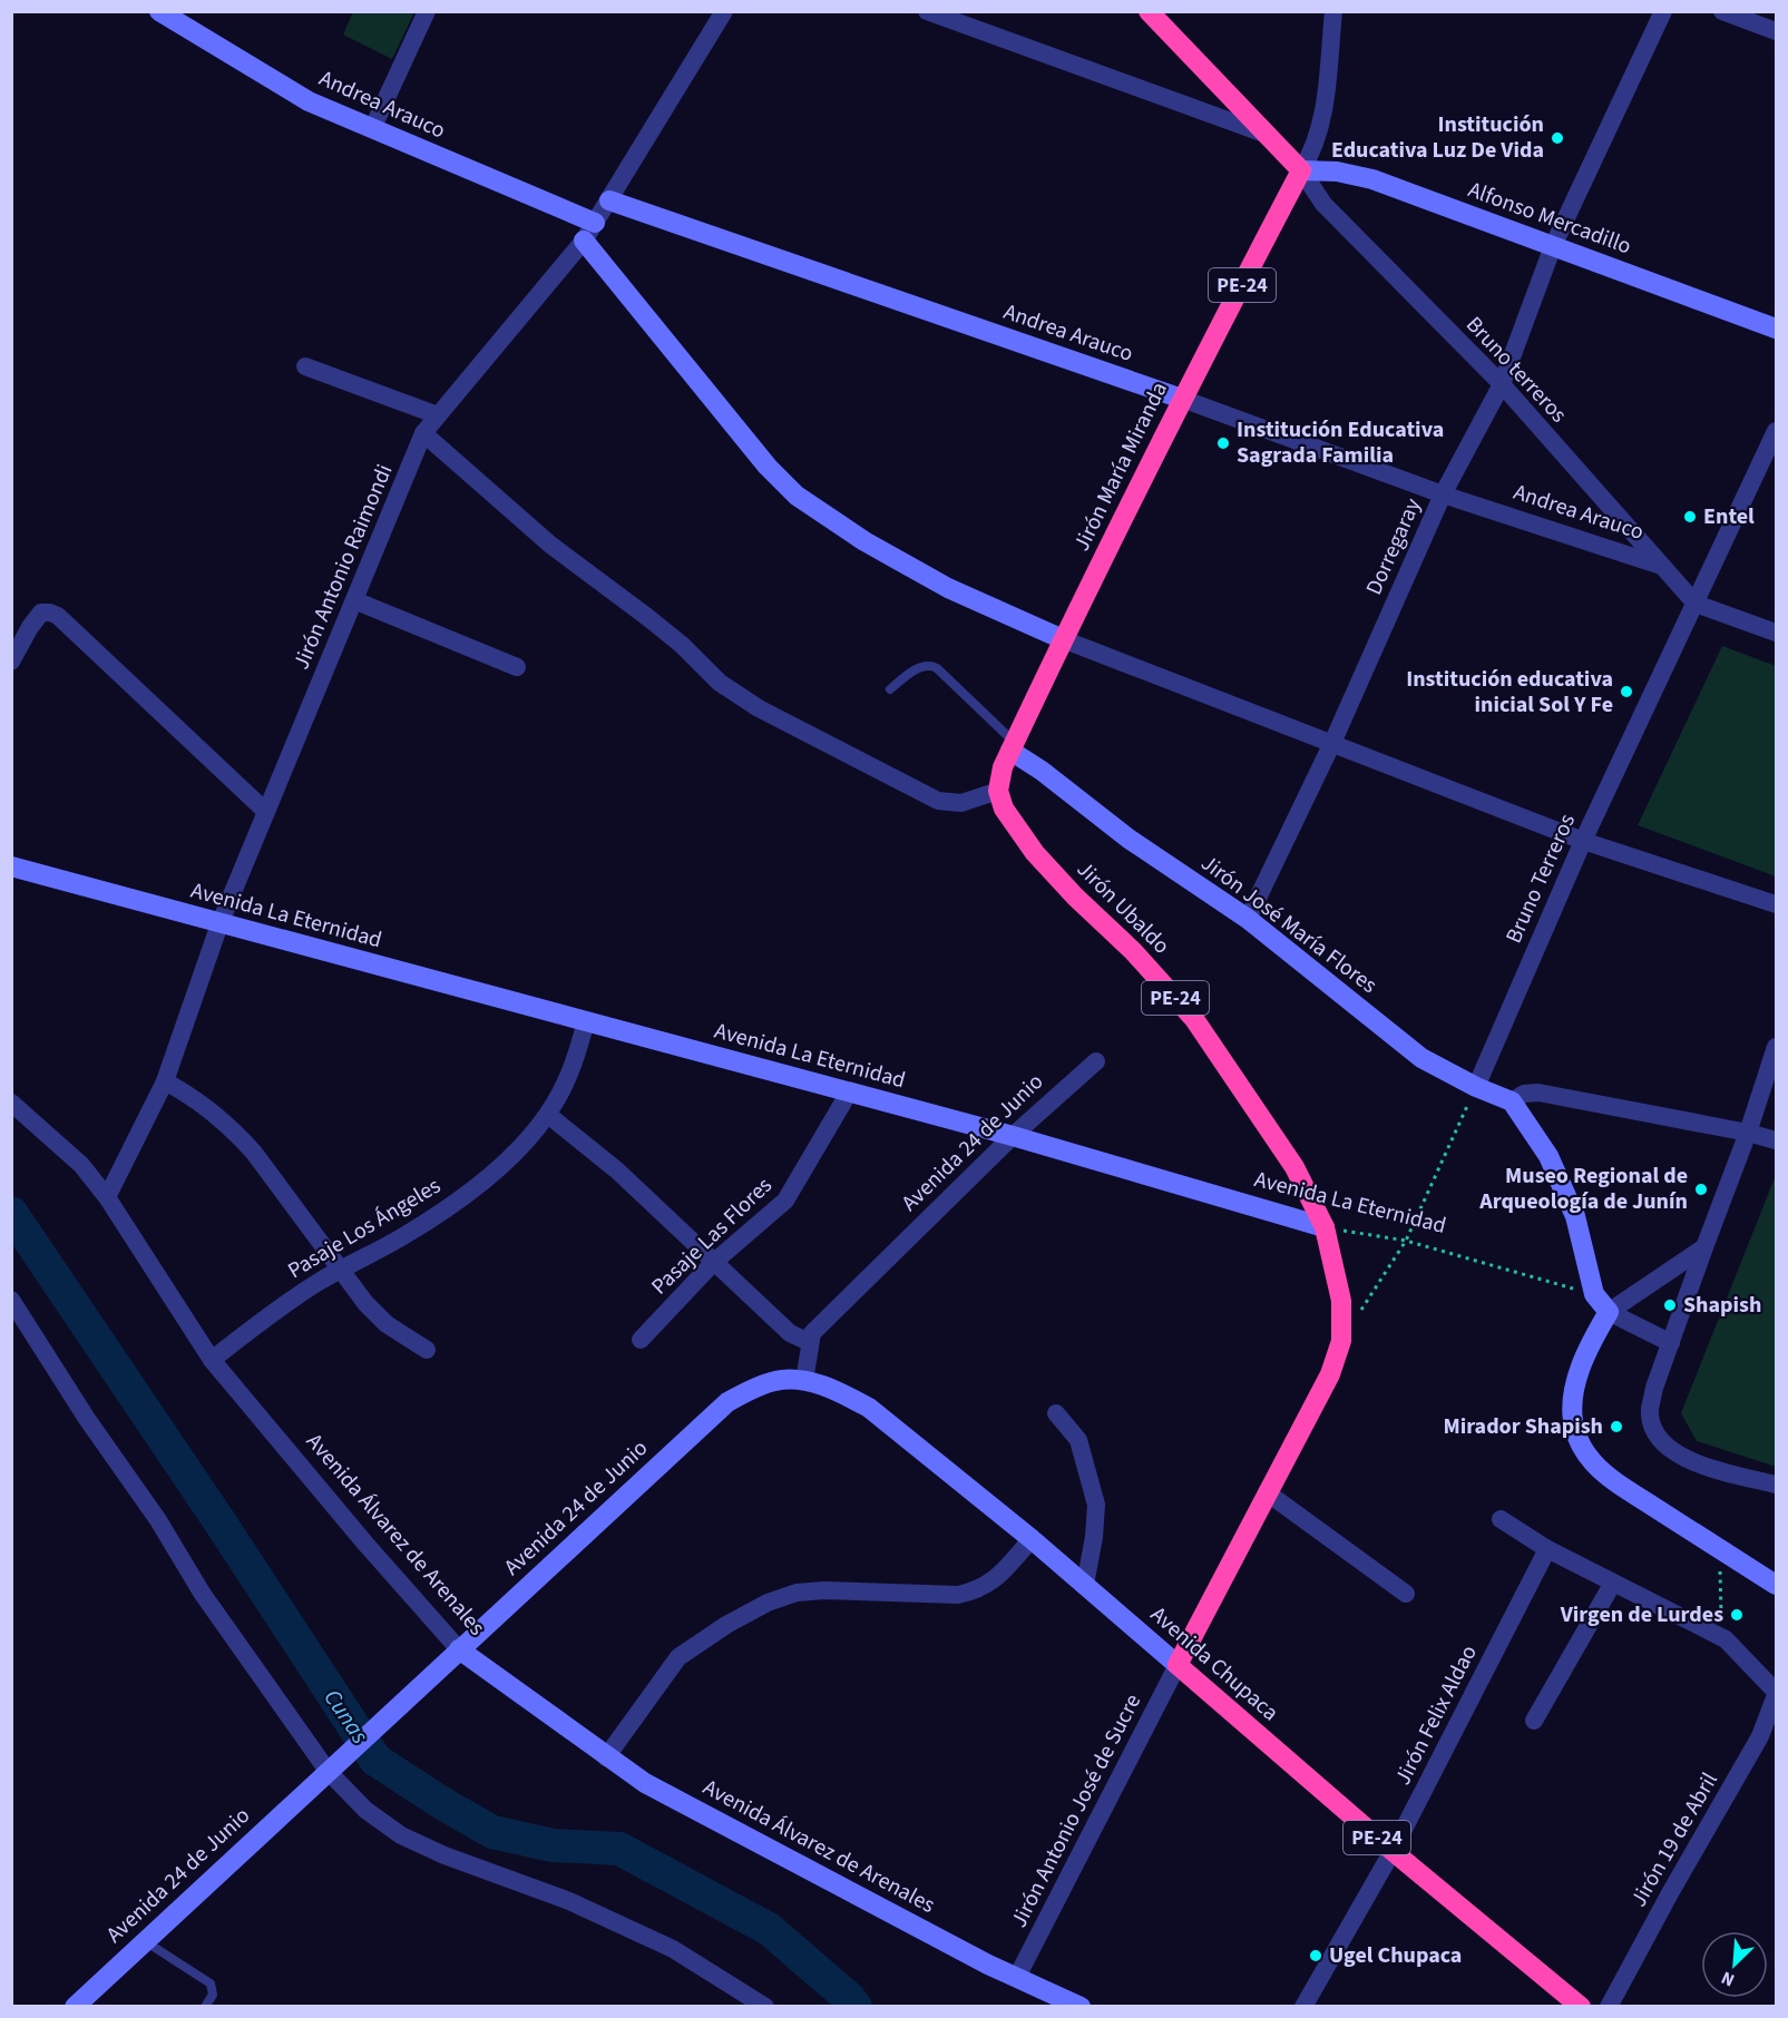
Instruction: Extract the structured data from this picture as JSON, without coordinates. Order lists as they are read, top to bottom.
{
  "streets": {
    "highway": [
      "PE-24",
      "Jirón María Miranda",
      "Jirón Ubaldo",
      "Avenida Chupaca"
    ],
    "street": [
      "Andrea Arauco",
      "Alfonso Mercadillo",
      "Bruno terreros",
      "Dorregaray",
      "Jirón Antonio Raimondi",
      "Bruno Terreros",
      "Avenida La Eternidad",
      "Jirón José María Flores",
      "Avenida 24 de Junio",
      "Pasaje Los Ángeles",
      "Pasaje Las Flores",
      "Avenida Álvarez de Arenales",
      "Jirón Felix Aldao",
      "Jirón Antonio José de Sucre",
      "Jirón 19 de Abril"
    ]
  },
  "crossings": [
    ["Andrea Arauco", "Bruno terreros"],
    ["Andrea Arauco", "Jirón María Miranda"],
    ["Andrea Arauco", "Dorregaray"],
    ["Andrea Arauco", "Jirón Antonio Raimondi"],
    ["Alfonso Mercadillo", "Bruno terreros"],
    ["Alfonso Mercadillo", "Jirón María Miranda"],
    ["Alfonso Mercadillo", "Dorregaray"],
    ["PE-24", "Jirón Ubaldo"],
    ["PE-24", "Avenida La Eternidad"],
    ["PE-24", "Avenida Chupaca"],
    ["PE-24", "Jirón Antonio José de Sucre"],
    ["Bruno terreros", "Jirón María Miranda"],
    ["Bruno terreros", "Dorregaray"],
    ["Bruno terreros", "Bruno Terreros"],
    ["Jirón María Miranda", "Jirón Ubaldo"],
    ["Jirón María Miranda", "Jirón José María Flores"],
    ["Dorregaray", "Jirón José María Flores"],
    ["Jirón Antonio Raimondi", "Avenida La Eternidad"],
    ["Jirón Antonio Raimondi", "Avenida Álvarez de Arenales"],
    ["Bruno Terreros", "Jirón José María Flores"],
    ["Jirón Ubaldo", "Avenida La Eternidad"],
    ["Avenida La Eternidad", "Avenida 24 de Junio"],
    ["Avenida La Eternidad", "Pasaje Los Ángeles"],
    ["Avenida La Eternidad", "Pasaje Las Flores"],
    ["Avenida 24 de Junio", "Avenida Álvarez de Arenales"],
    ["Avenida 24 de Junio", "Avenida Chupaca"],
    ["Pasaje Los Ángeles", "Avenida Álvarez de Arenales"],
    ["Avenida Álvarez de Arenales", "Jirón Antonio José de Sucre"],
    ["Avenida Chupaca", "Jirón Felix Aldao"],
    ["Avenida Chupaca", "Jirón Antonio José de Sucre"]
  ],
  "water": ["Cunas"],
  "places": [
    "Institución Educativa Luz De Vida",
    "Institución Educativa Sagrada Familia",
    "Entel",
    "Institución educativa inicial Sol Y Fe",
    "Museo Regional de Arqueología de Junín",
    "Shapish",
    "Mirador Shapish",
    "Virgen de Lurdes",
    "Ugel Chupaca"
  ],
  "north": "bottom left"
}
